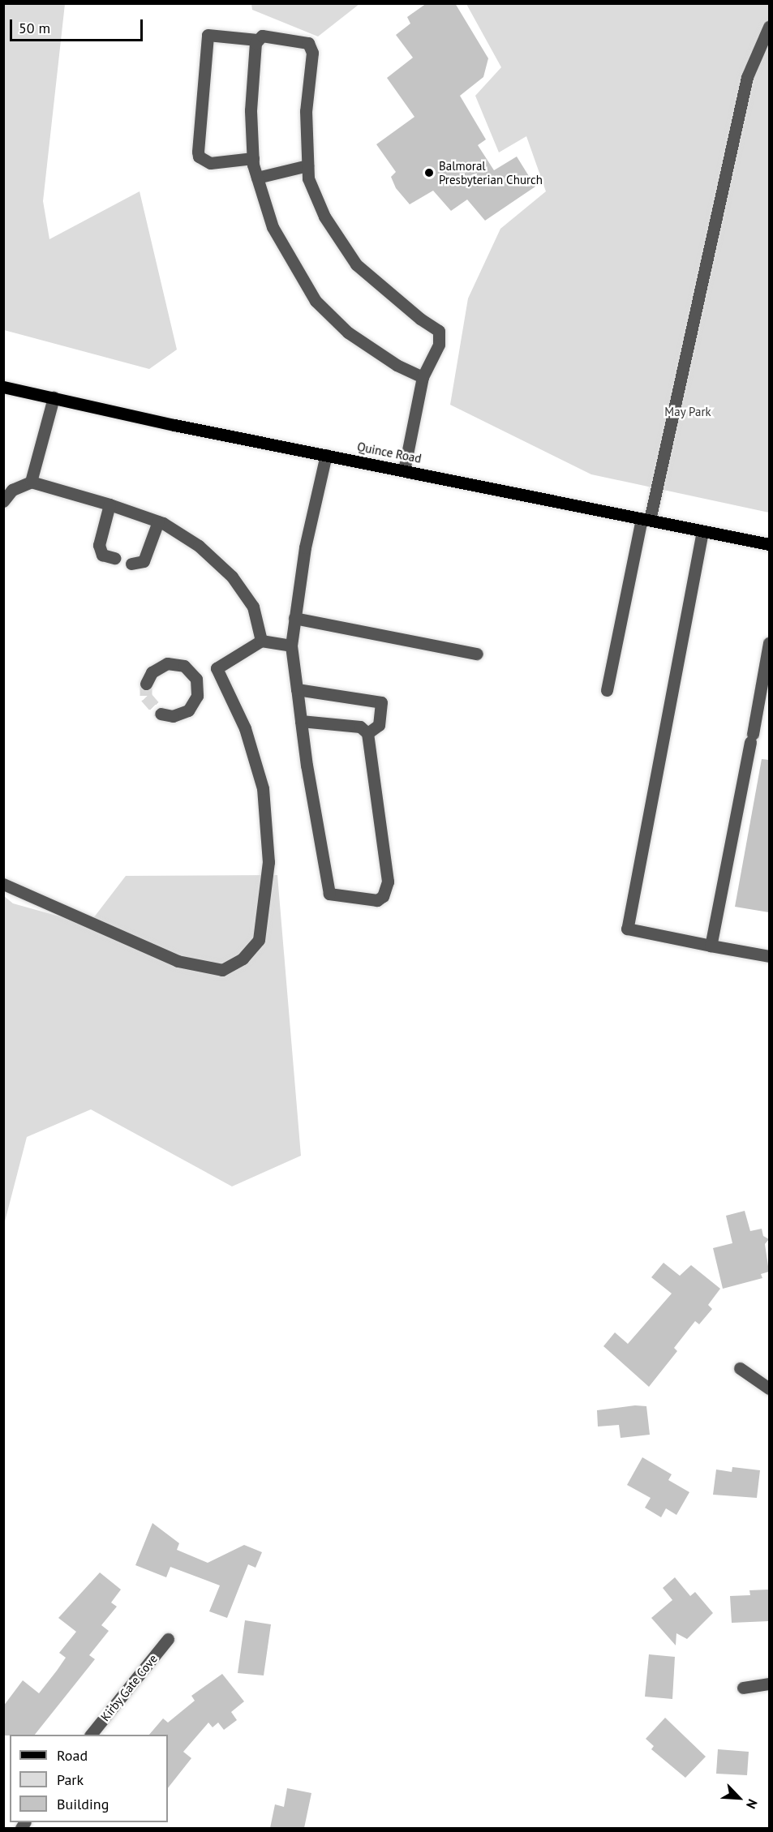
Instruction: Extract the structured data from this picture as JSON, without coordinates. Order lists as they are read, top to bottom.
{
  "streets": {
    "main road": ["Quince Road"],
    "street": ["Kirby Gate Cove"]
  },
  "parks": ["May Park"],
  "places": ["Balmoral Presbyterian Church"],
  "legend": ["Road", "Park", "Building"],
  "scale_bar": "50 m",
  "north": "bottom right"
}
